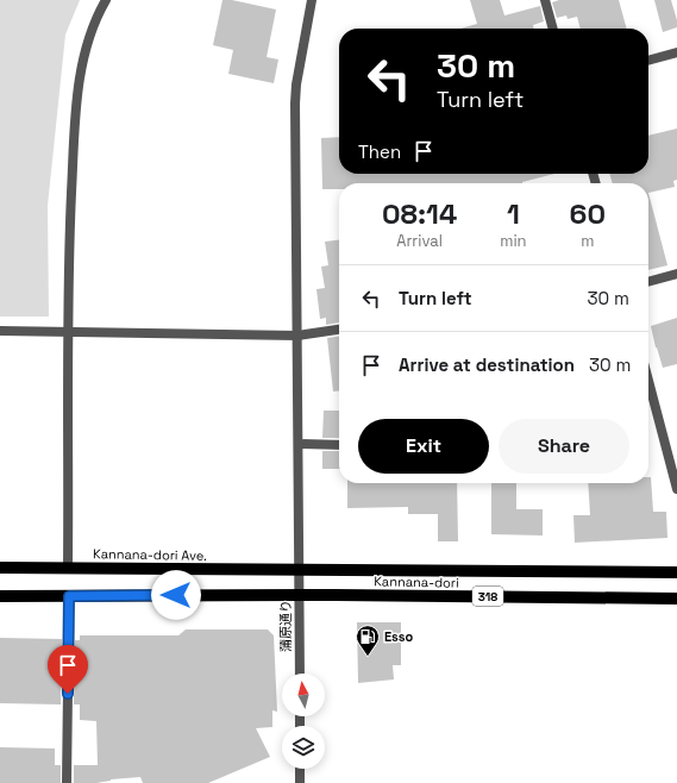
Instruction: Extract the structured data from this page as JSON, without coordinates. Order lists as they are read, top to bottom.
{
  "streets": {
    "main road": ["Kannana-dori Ave.", "Kannana-dori", "318"],
    "street": ["蒲原通り"]
  },
  "crossings": [
    ["Kannana-dori Ave.", "Kannana-dori"],
    ["Kannana-dori Ave.", "蒲原通り"],
    ["Kannana-dori", "318"],
    ["Kannana-dori", "蒲原通り"],
    ["318", "蒲原通り"]
  ],
  "places": {
    "fuel station": ["Esso"]
  },
  "north": "top",
  "page": {
    "turn": ["30 m", "Turn left"],
    "then": "Then",
    "eta": [
      "08:14",
      "Arrival",
      "1",
      "min",
      "60",
      "m"
    ],
    "list": [
      {
        "name": "Turn left",
        "value": "30 m"
      },
      {
        "name": "Arrive at destination",
        "value": "30 m"
      }
    ],
    "buttons": ["Exit", "Share"]
  }
}
